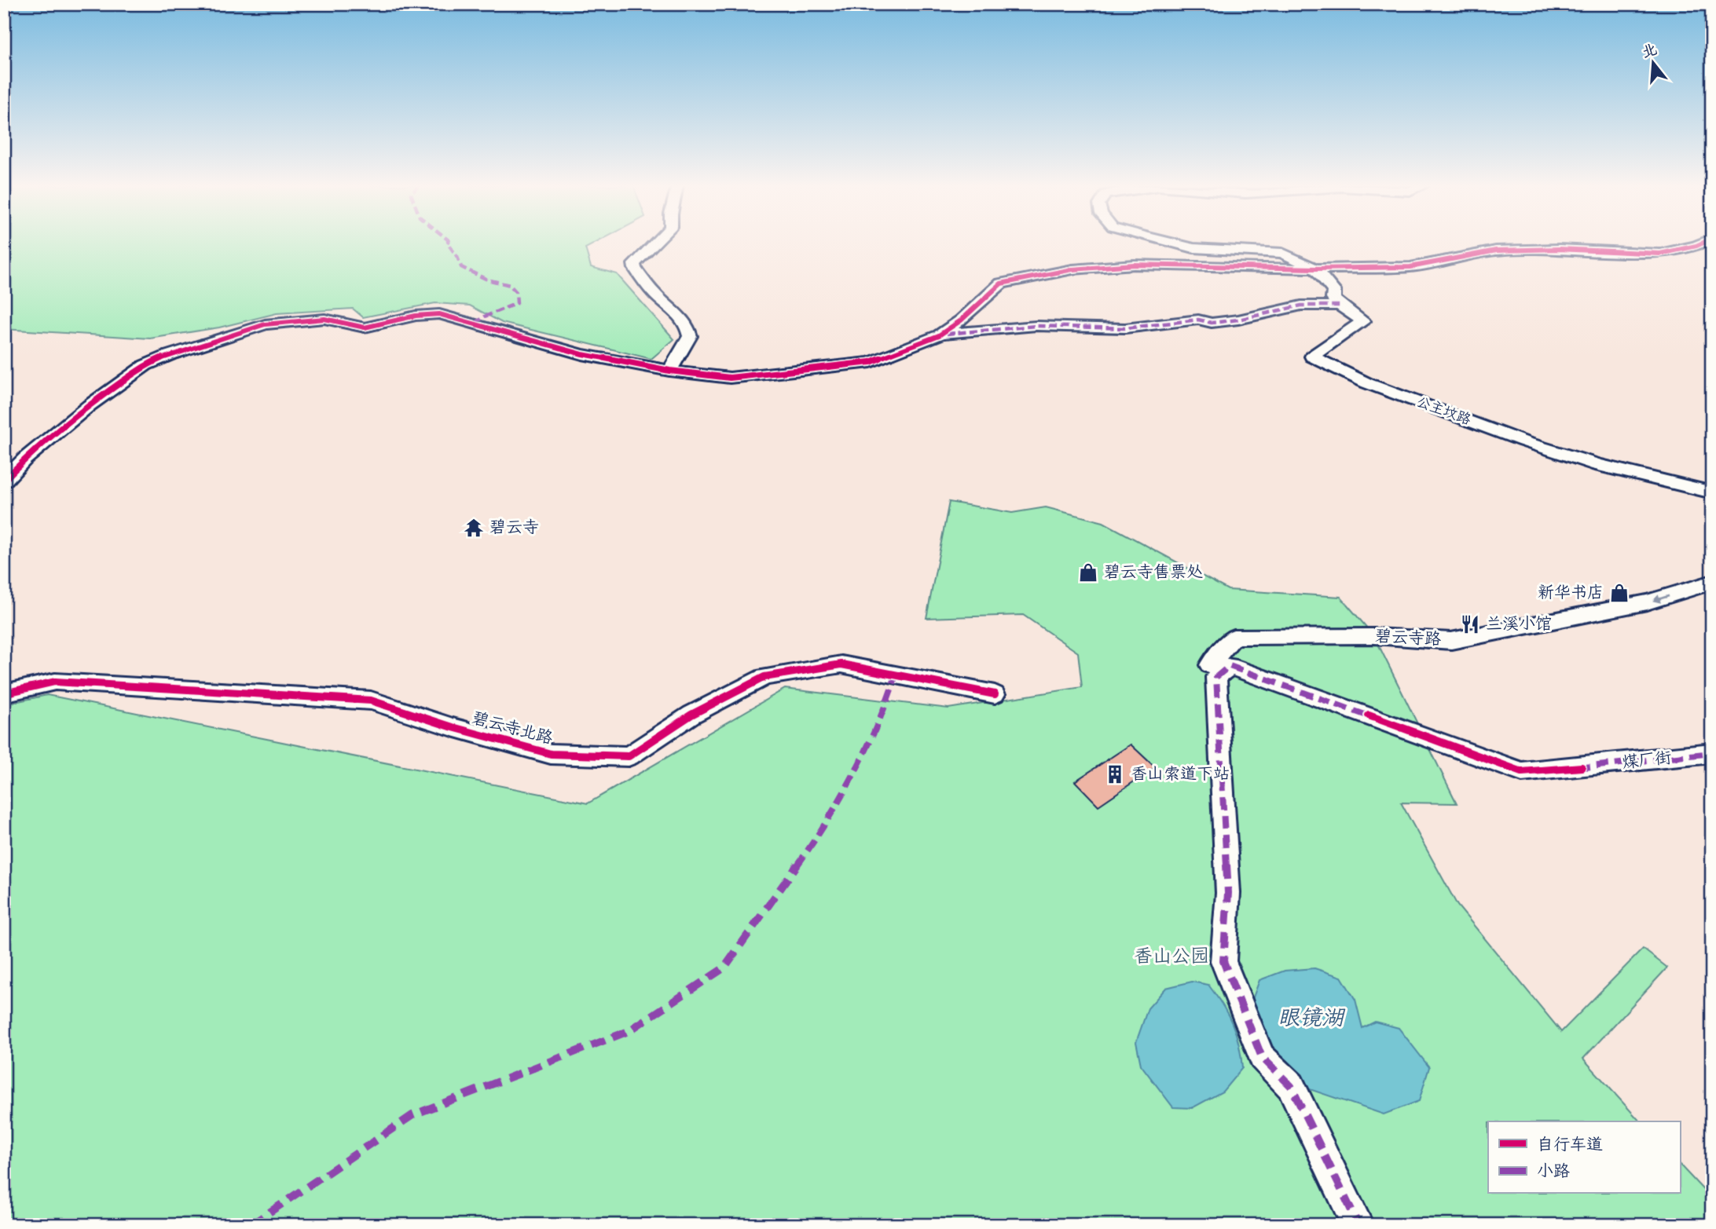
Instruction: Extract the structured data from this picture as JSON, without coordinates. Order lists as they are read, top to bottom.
{
  "streets": {
    "street": [
      "公主坟路",
      "碧云寺路",
      "碧云寺北路",
      "煤厂街"
    ]
  },
  "one_way": ["碧云寺路"],
  "water": ["眼镜湖"],
  "parks": ["香山公园"],
  "places": {
    "temple": ["碧云寺"],
    "shop": ["碧云寺售票处", "新华书店"],
    "restaurant": ["兰溪小馆"],
    "building": ["香山索道下站"]
  },
  "legend": ["自行车道", "小路"],
  "north": "top"
}
